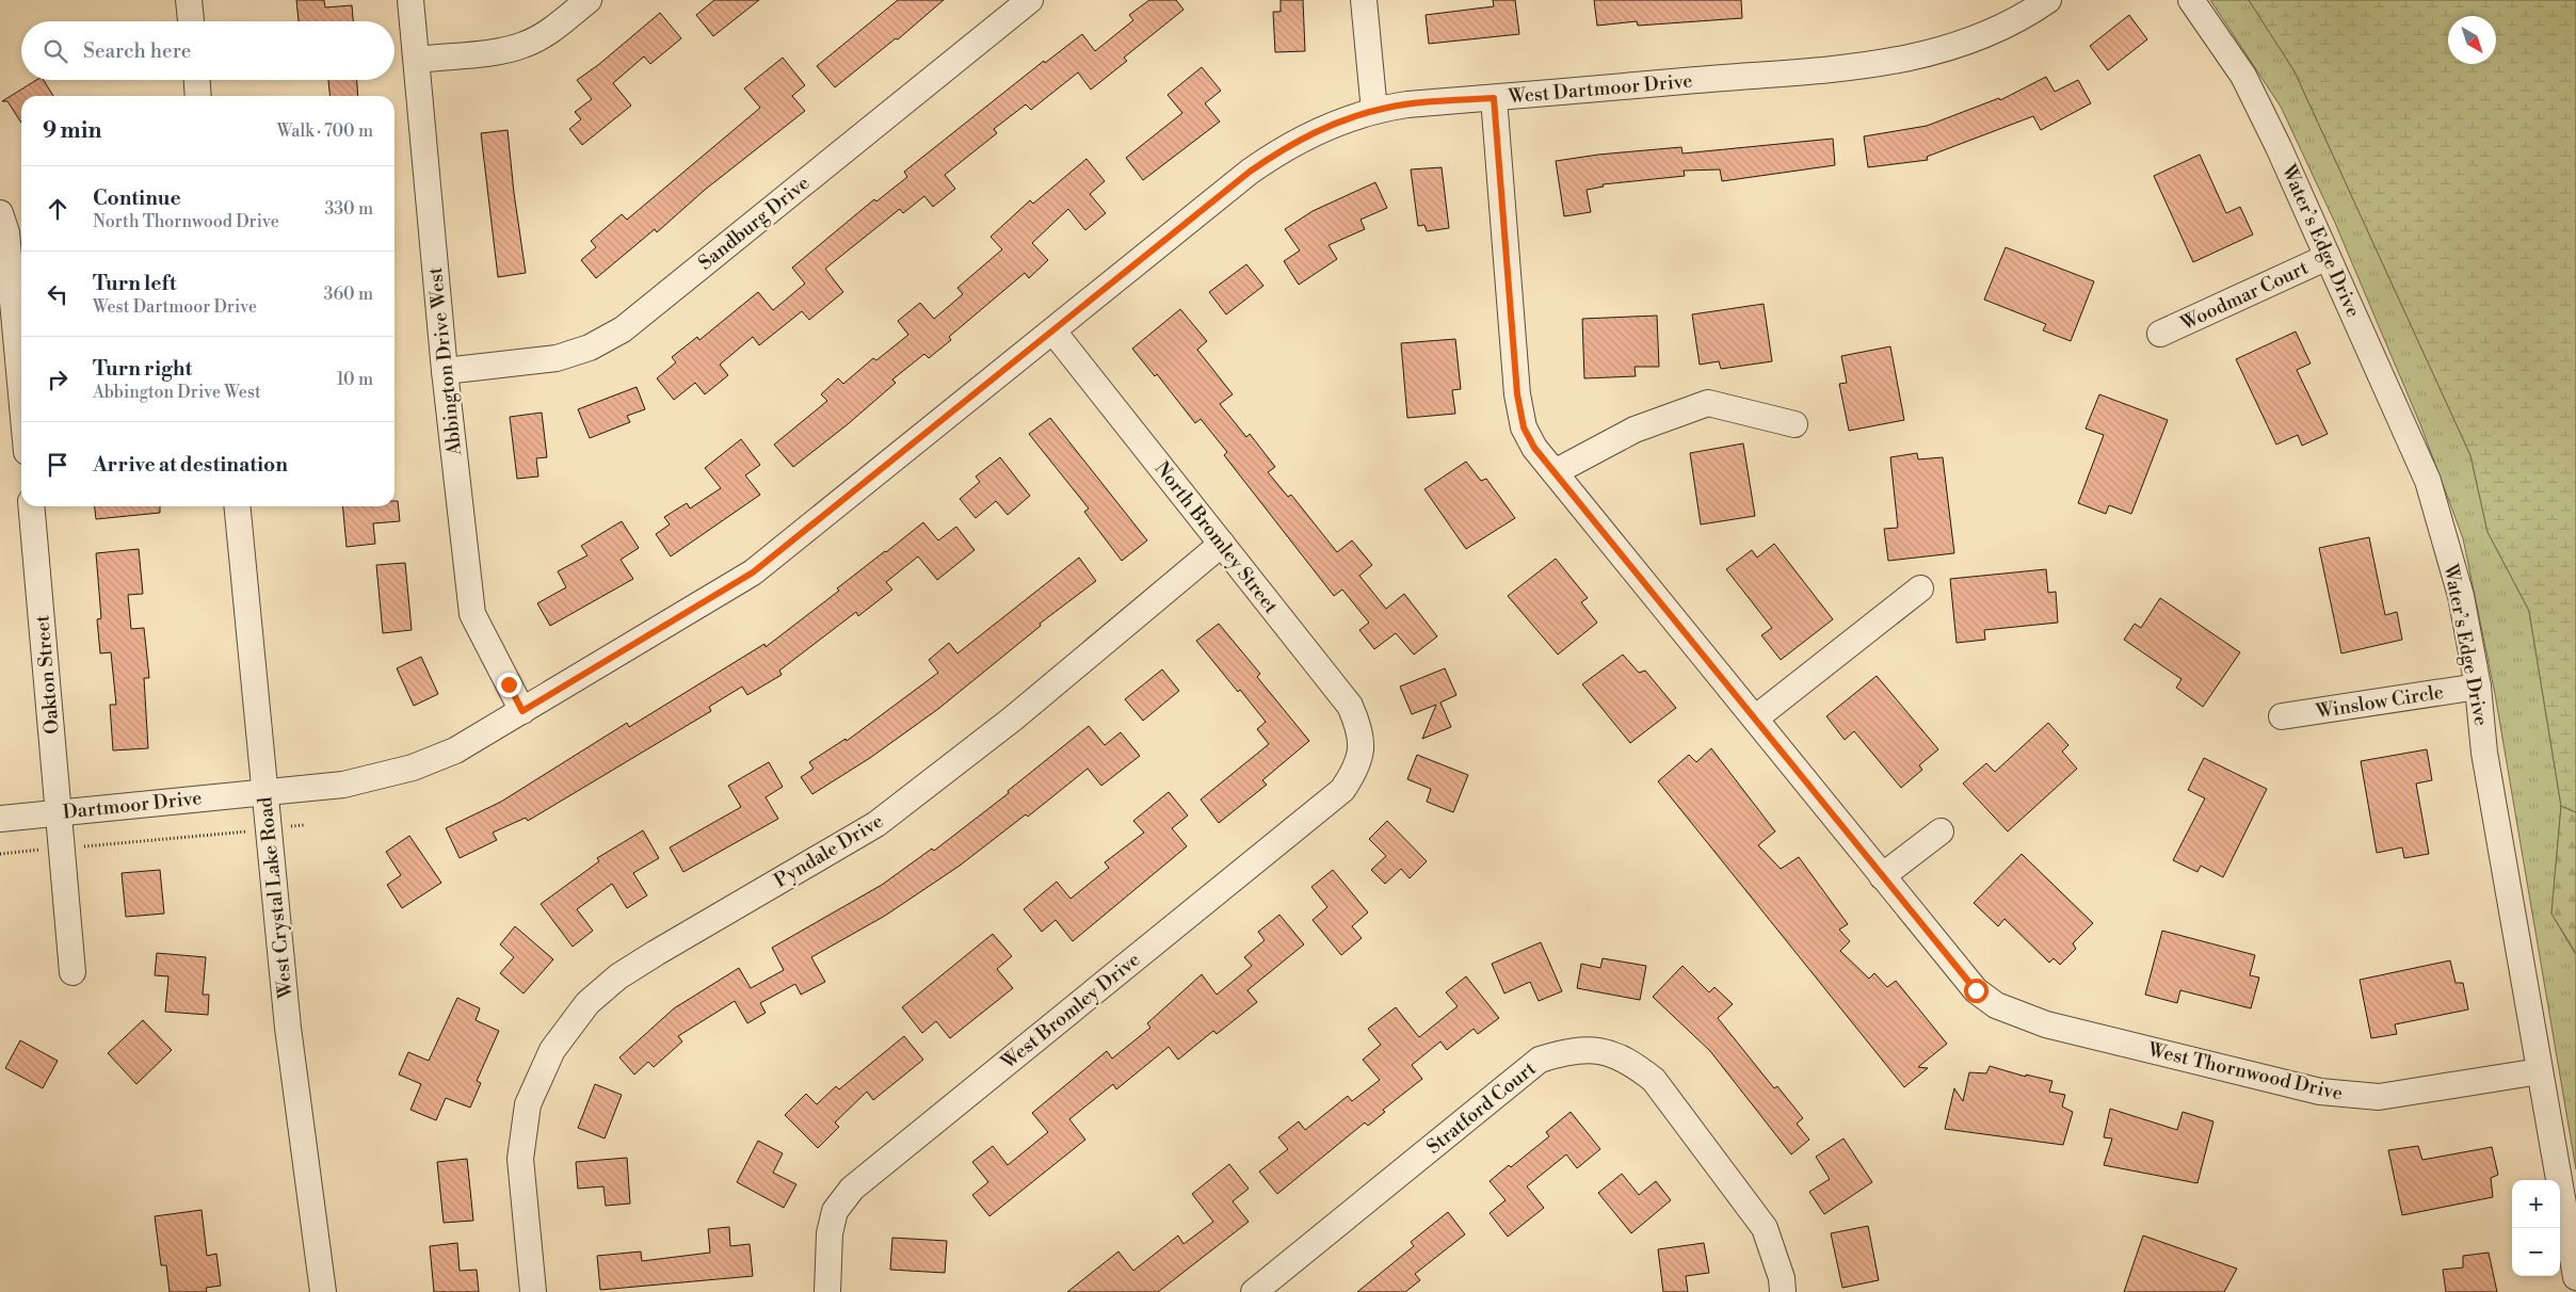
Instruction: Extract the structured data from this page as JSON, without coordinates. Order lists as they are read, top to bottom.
{
  "streets": {
    "street": [
      "West Dartmoor Drive",
      "Sandburg Drive",
      "Water’s Edge Drive",
      "Woodmar Court",
      "Abbington Drive West",
      "North Bromley Street",
      "Oakton Street",
      "Winslow Circle",
      "Dartmoor Drive",
      "Pyndale Drive",
      "West Crystal Lake Road",
      "West Bromley Drive",
      "West Thornwood Drive",
      "Stratford Court"
    ]
  },
  "crossings": [
    ["West Dartmoor Drive", "Abbington Drive West"],
    ["West Dartmoor Drive", "North Bromley Street"],
    ["West Dartmoor Drive", "Dartmoor Drive"],
    ["West Dartmoor Drive", "West Crystal Lake Road"],
    ["West Dartmoor Drive", "West Thornwood Drive"],
    ["Sandburg Drive", "Abbington Drive West"],
    ["Water’s Edge Drive", "Woodmar Court"],
    ["Water’s Edge Drive", "Winslow Circle"],
    ["Water’s Edge Drive", "West Thornwood Drive"],
    ["North Bromley Street", "Pyndale Drive"],
    ["North Bromley Street", "West Bromley Drive"],
    ["Oakton Street", "Dartmoor Drive"],
    ["Dartmoor Drive", "West Crystal Lake Road"]
  ],
  "north": "bottom right",
  "page": {
    "search": "Search here",
    "heading": ["9 min", "Walk · 700 m"],
    "list": [
      ["Continue", "North Thornwood Drive", "330 m"],
      ["Turn left", "West Dartmoor Drive", "360 m"],
      ["Turn right", "Abbington Drive West", "10 m"],
      "Arrive at destination"
    ],
    "map_buttons": ["+", "−"]
  }
}
